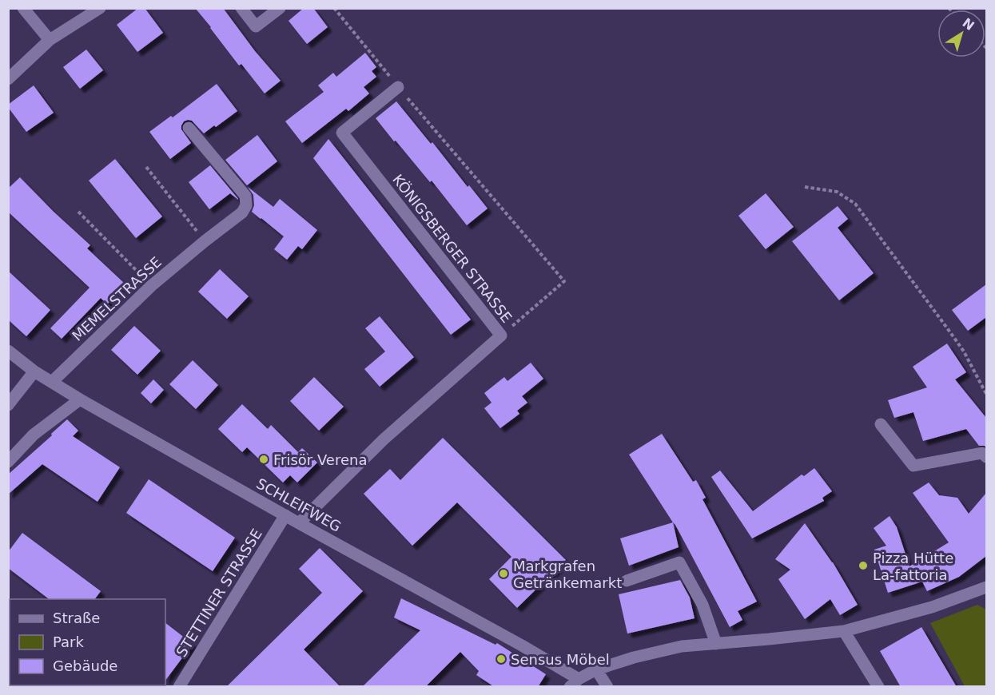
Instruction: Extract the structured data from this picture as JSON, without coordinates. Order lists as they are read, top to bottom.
{
  "streets": {
    "street": [
      "KÖNIGSBERGER STRASSE",
      "MEMELSTRASSE",
      "SCHLEIFWEG",
      "STETTINER STRASSE"
    ]
  },
  "crossings": [
    ["KÖNIGSBERGER STRASSE", "SCHLEIFWEG"],
    ["MEMELSTRASSE", "SCHLEIFWEG"],
    ["SCHLEIFWEG", "STETTINER STRASSE"]
  ],
  "places": [
    "Frisör Verena",
    "Pizza Hütte La-fattoria",
    "Markgrafen Getränkemarkt",
    "Sensus Möbel"
  ],
  "legend": ["Straße", "Park", "Gebäude"],
  "north": "top right"
}
